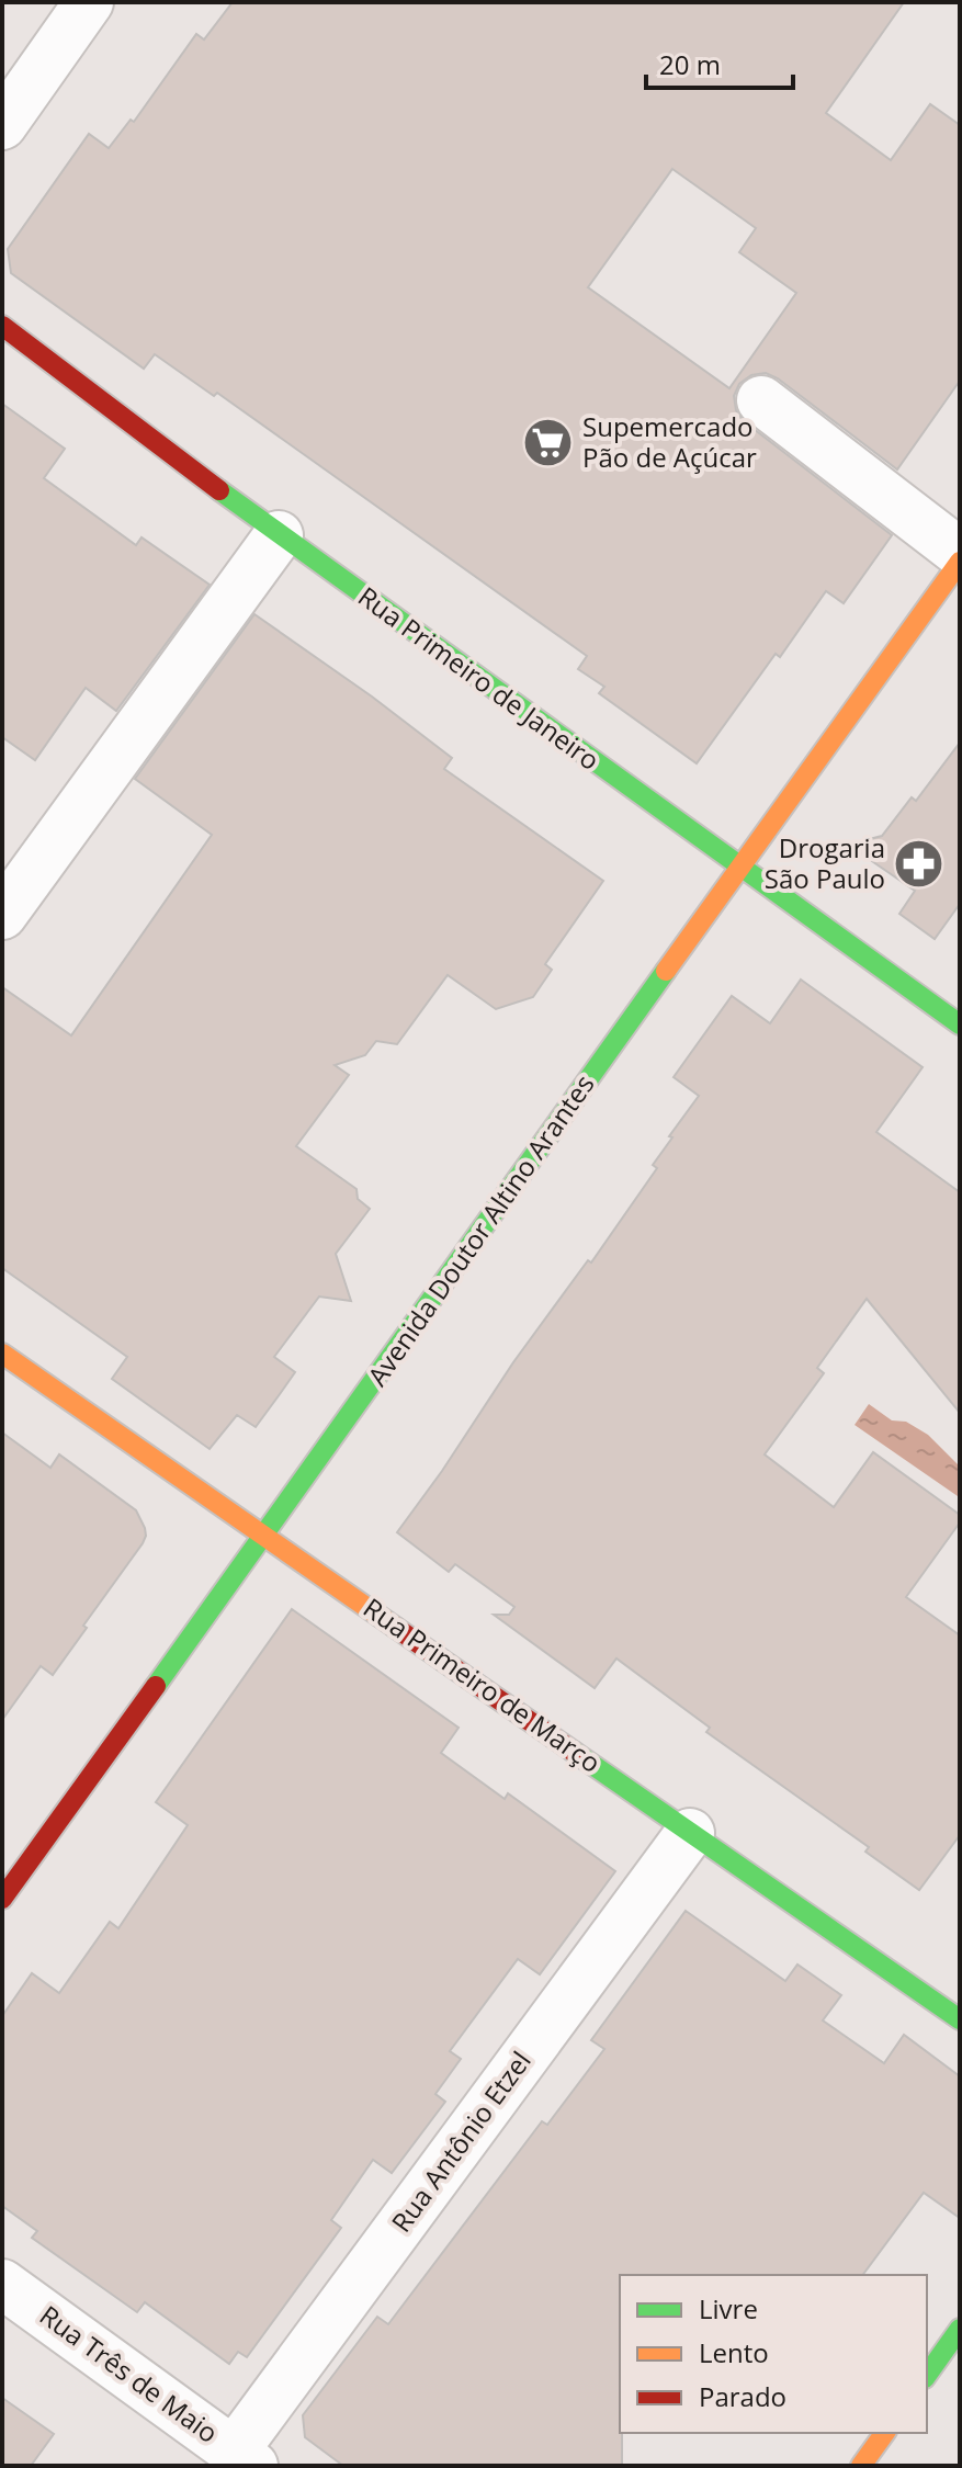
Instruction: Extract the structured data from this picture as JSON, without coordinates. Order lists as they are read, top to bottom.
{
  "streets": {
    "street": [
      "Rua Primeiro de Janeiro",
      "Avenida Doutor Altino Arantes",
      "Rua Primeiro de Março",
      "Rua Antônio Etzel",
      "Rua Três de Maio"
    ]
  },
  "crossings": [
    ["Rua Primeiro de Janeiro", "Avenida Doutor Altino Arantes"],
    ["Avenida Doutor Altino Arantes", "Rua Primeiro de Março"],
    ["Rua Primeiro de Março", "Rua Antônio Etzel"],
    ["Rua Antônio Etzel", "Rua Três de Maio"]
  ],
  "places": {
    "supermarket": ["Supemercado Pão de Açúcar"],
    "pharmacy": ["Drogaria São Paulo"]
  },
  "legend": ["Livre", "Lento", "Parado"],
  "scale_bar": "20 m"
}
